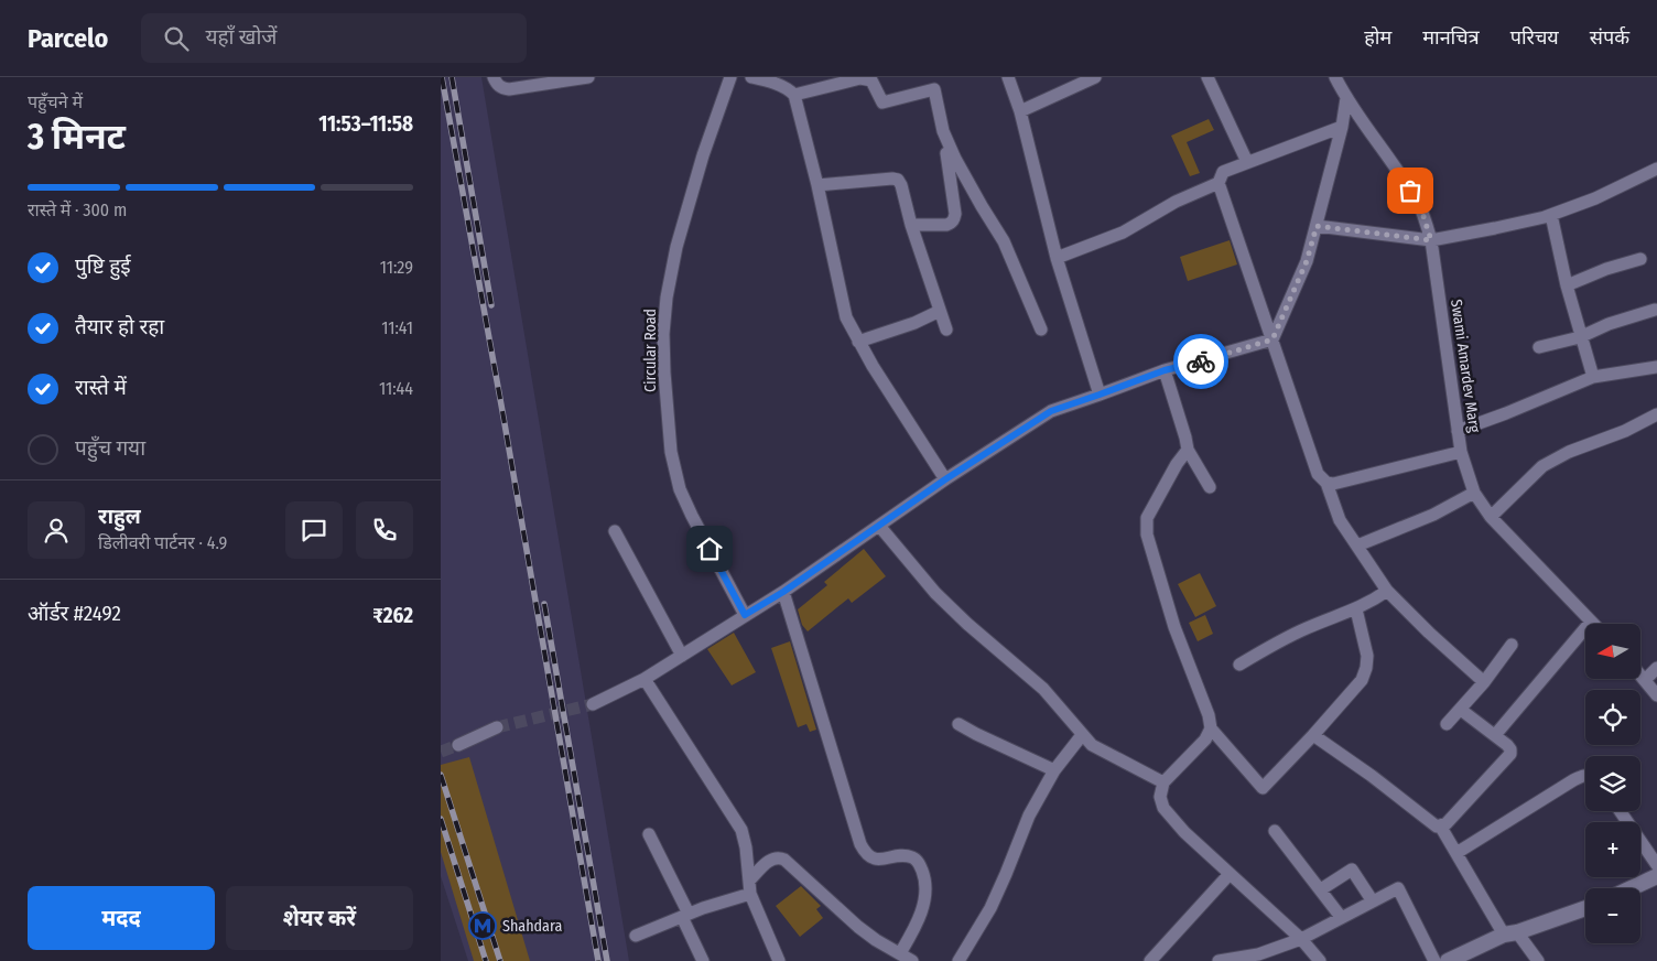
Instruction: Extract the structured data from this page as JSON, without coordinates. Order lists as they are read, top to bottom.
{
  "streets": {
    "street": ["Circular Road", "Swami Amardev Marg"]
  },
  "places": {
    "metro station": ["Shahdara"]
  },
  "north": "left",
  "page": {
    "header": "Parcelo",
    "search": "यहाँ खोजें",
    "nav": [
      "होम",
      "मानचित्र",
      "परिचय",
      "संपर्क"
    ],
    "heading": ["3 मिनट", "पहुँचने में", "11:53–11:58"],
    "panel": [
      "राहुल",
      "डिलीवरी पार्टनर · 4.9",
      "ऑर्डर #2492",
      "₹262"
    ],
    "bar": "रास्ते में · 300 m",
    "list": [
      ["पुष्टि हुई", "11:29"],
      ["तैयार हो रहा", "11:41"],
      ["रास्ते में", "11:44"],
      "पहुँच गया"
    ],
    "map_buttons": ["+", "−"],
    "buttons": ["मदद", "शेयर करें"]
  }
}
